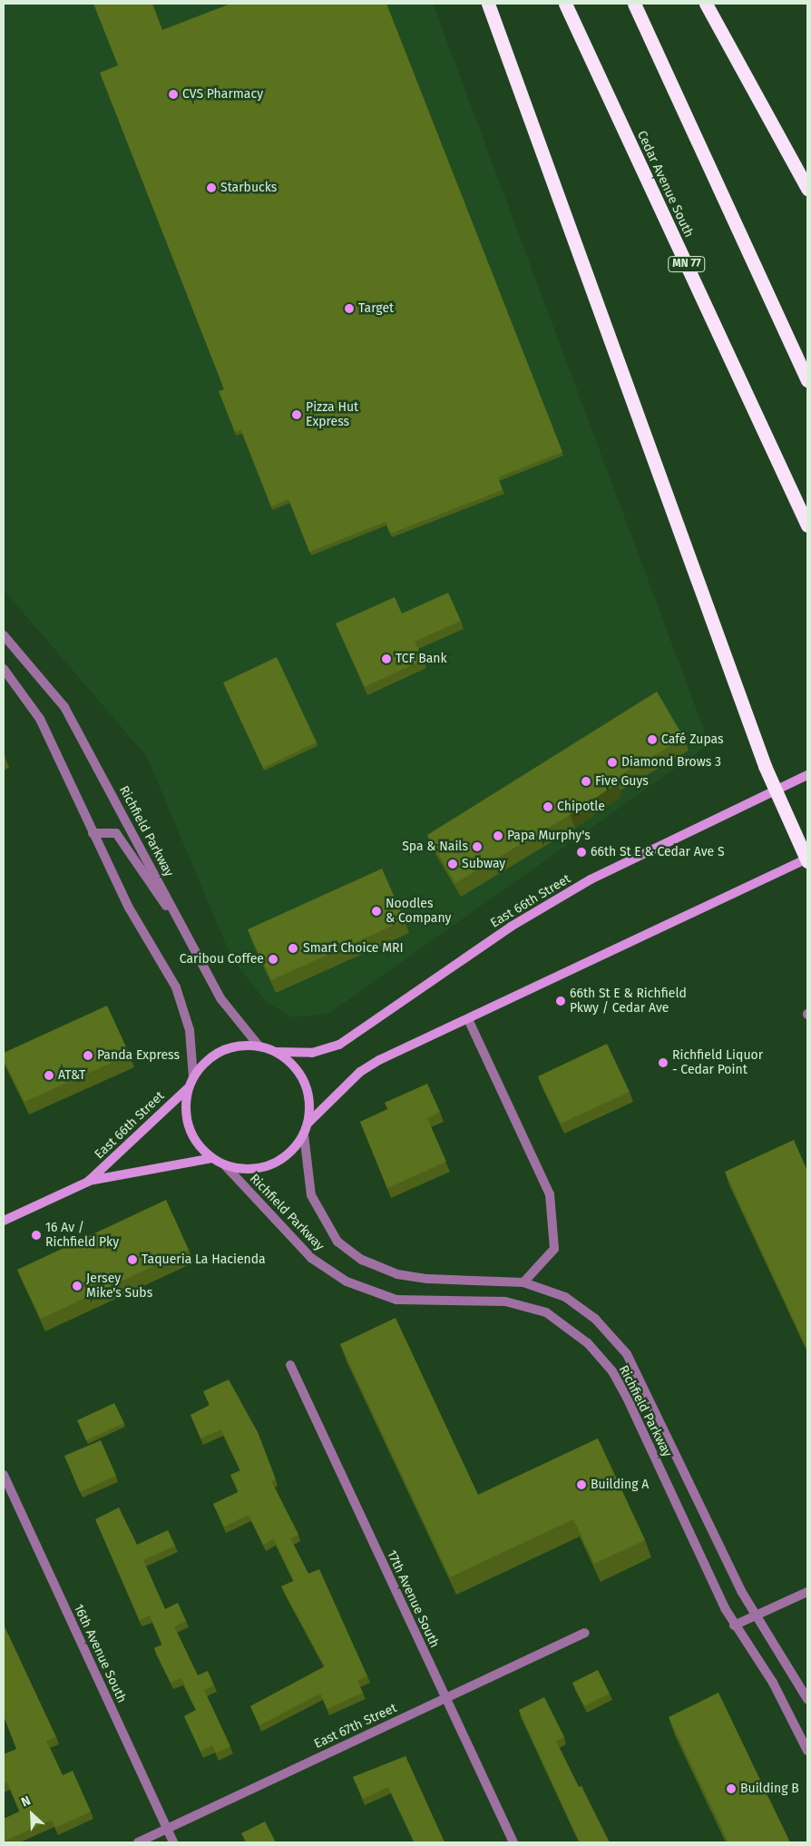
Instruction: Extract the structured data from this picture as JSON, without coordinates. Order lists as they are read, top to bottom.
{
  "streets": {
    "highway": ["Cedar Avenue South", "MN 77"],
    "main road": ["East 66th Street"],
    "street": [
      "Richfield Parkway",
      "17th Avenue South",
      "16th Avenue South",
      "East 67th Street"
    ]
  },
  "crossings": [
    ["Richfield Parkway", "East 66th Street"],
    ["17th Avenue South", "East 67th Street"],
    ["16th Avenue South", "East 67th Street"]
  ],
  "places": [
    "CVS Pharmacy",
    "Starbucks",
    "Target",
    "Pizza Hut Express",
    "TCF Bank",
    "Café Zupas",
    "Diamond Brows 3",
    "Five Guys",
    "Chipotle",
    "Papa Murphy's",
    "Spa & Nails",
    "66th St E & Cedar Ave S",
    "Subway",
    "Noodles & Company",
    "Smart Choice MRI",
    "Caribou Coffee",
    "66th St E & Richfield Pkwy / Cedar Ave",
    "Panda Express",
    "Richfield Liquor - Cedar Point",
    "AT&T",
    "16 Av / Richfield Pky",
    "Taqueria La Hacienda",
    "Jersey Mike's Subs",
    "Building A",
    "Building B"
  ],
  "north": "top left"
}
